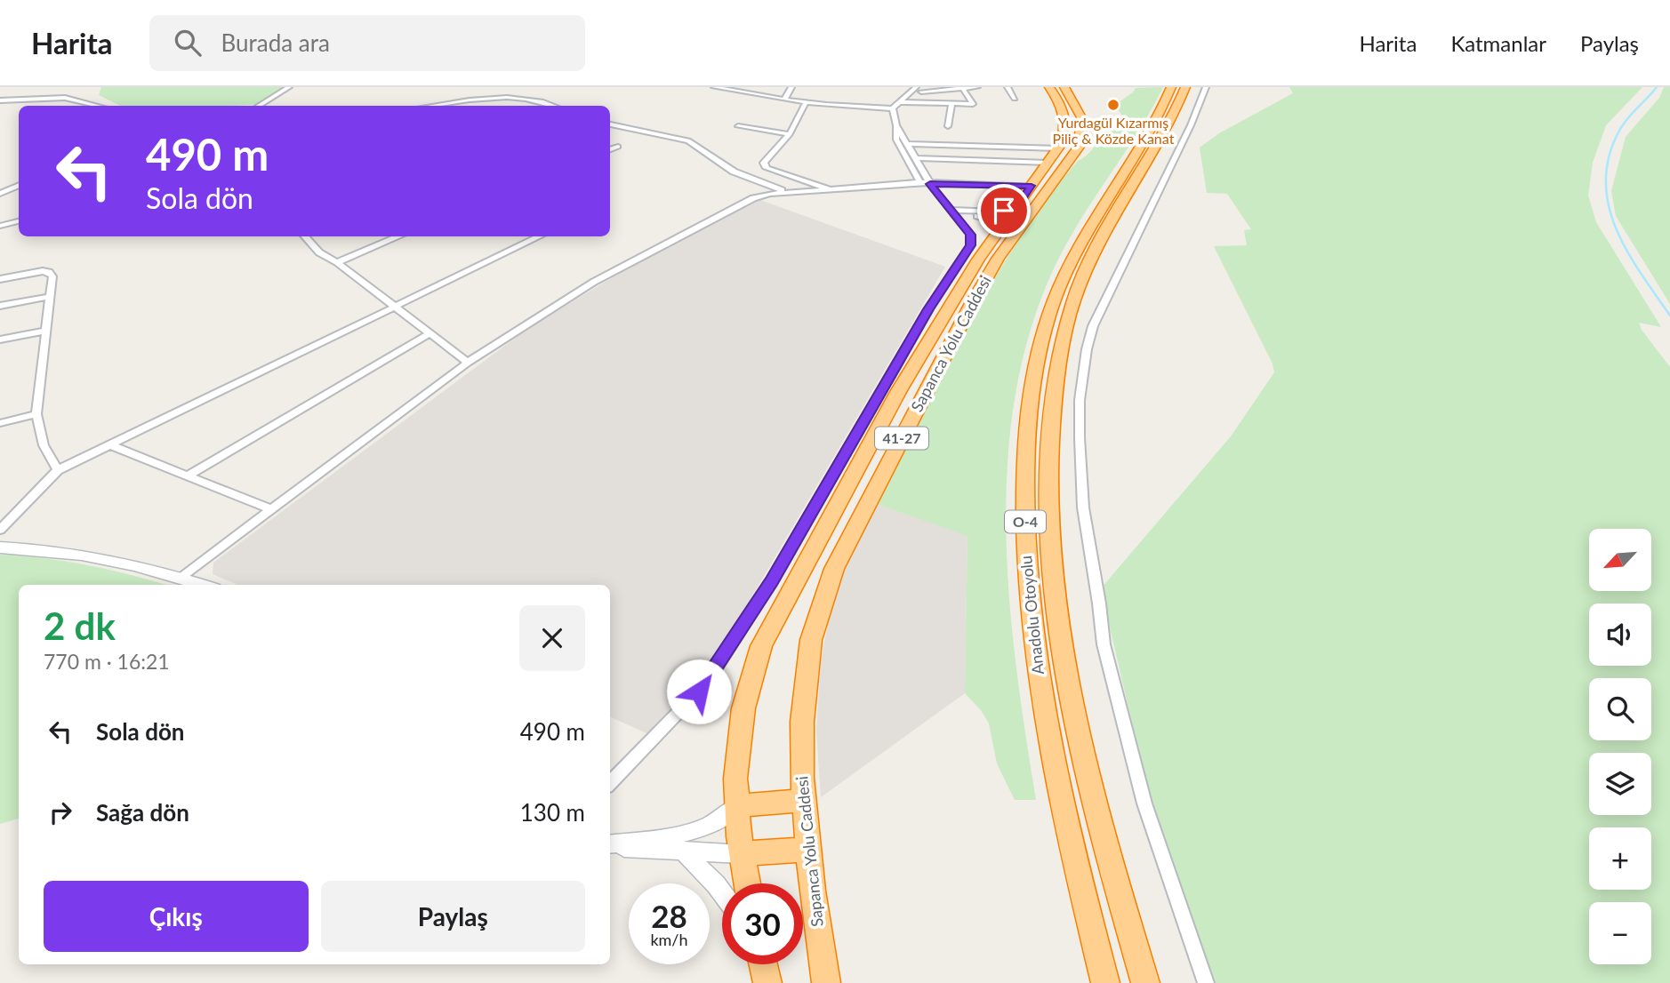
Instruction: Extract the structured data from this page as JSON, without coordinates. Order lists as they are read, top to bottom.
{
  "streets": {
    "highway": [
      "Sapanca Yolu Caddesi",
      "41-27",
      "O-4",
      "Anadolu Otoyolu"
    ]
  },
  "places": ["Yurdagül Kızarmış Piliç & Közde Kanat"],
  "north": "bottom left",
  "page": {
    "header": "Harita",
    "search": "Burada ara",
    "nav": ["Harita", "Katmanlar", "Paylaş"],
    "turn": ["490 m", "Sola dön"],
    "map_buttons": ["+", "−"],
    "heading": ["2 dk", "770 m · 16:21"],
    "list": [
      {
        "name": "Sola dön",
        "value": "490 m"
      },
      {
        "name": "Sağa dön",
        "value": "130 m"
      }
    ],
    "buttons": ["Çıkış", "Paylaş"],
    "speed": "28 km/h",
    "limit": "30"
  }
}
